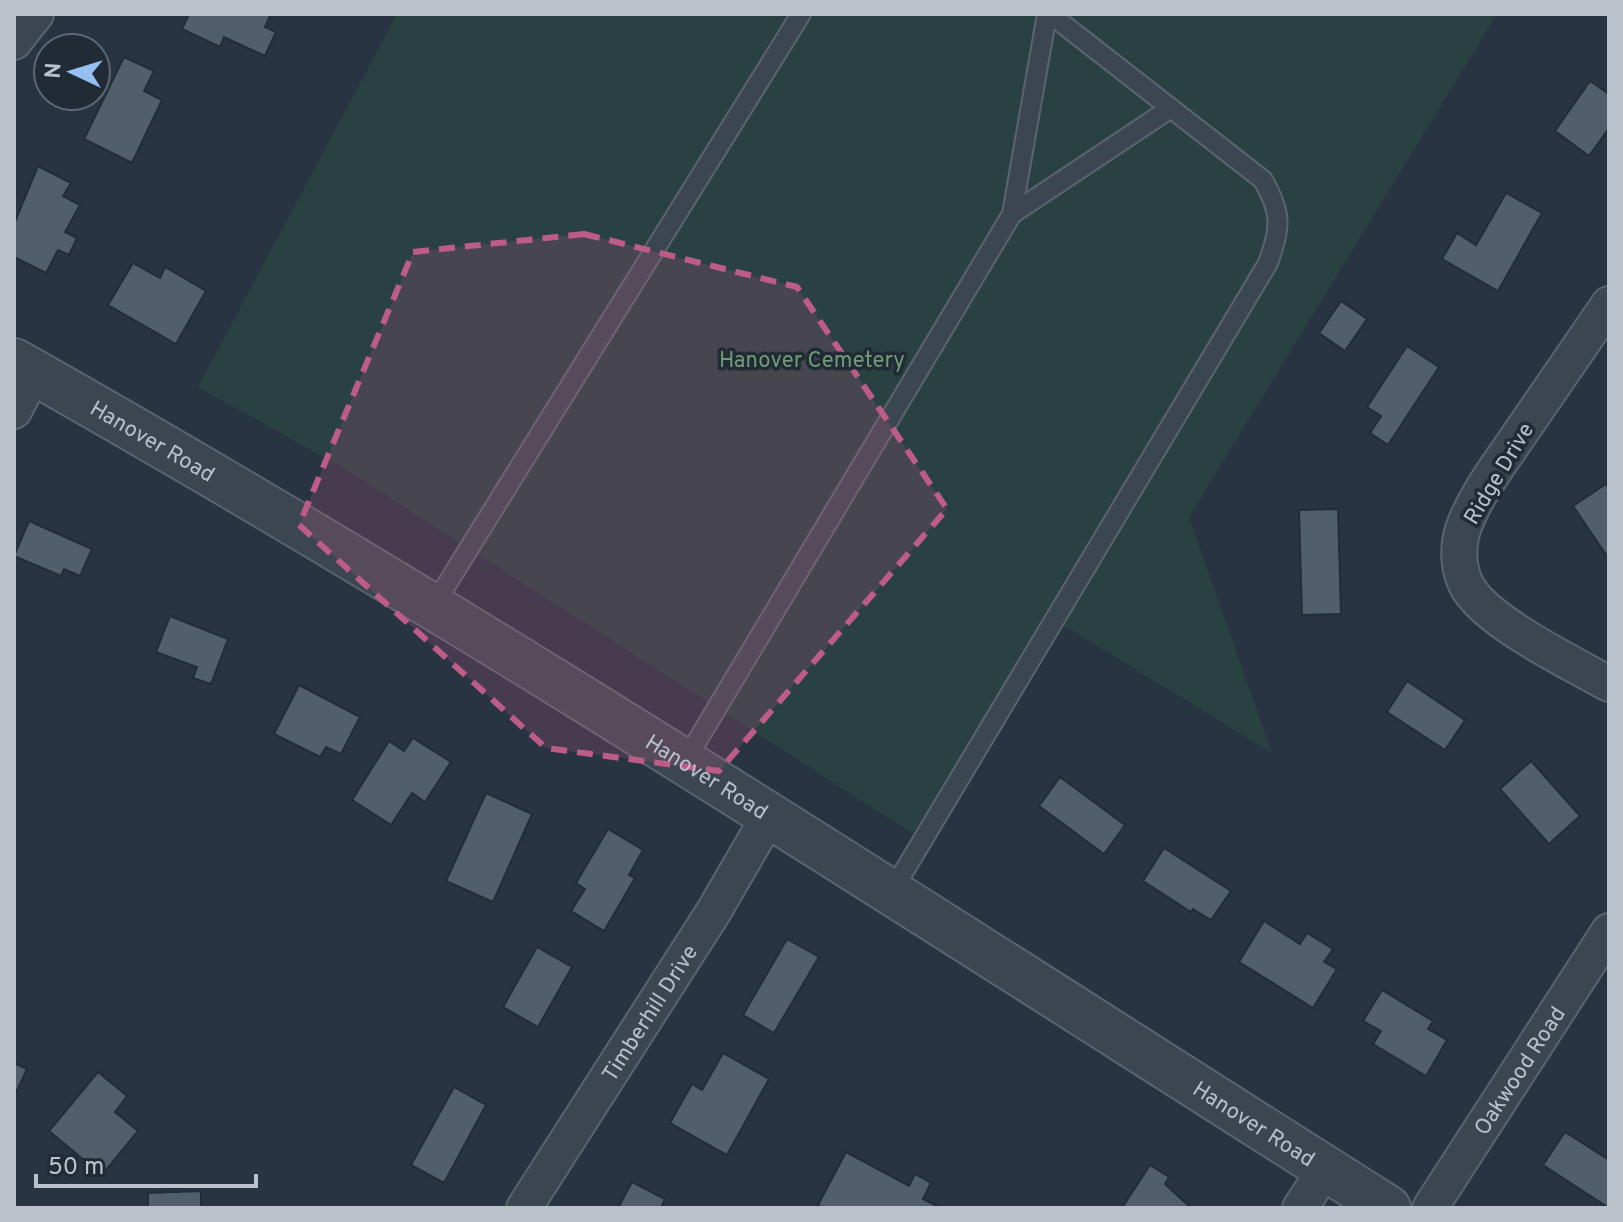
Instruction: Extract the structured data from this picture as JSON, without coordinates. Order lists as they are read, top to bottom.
{
  "streets": {
    "street": [
      "Hanover Road",
      "Ridge Drive",
      "Timberhill Drive",
      "Oakwood Road"
    ]
  },
  "crossings": [
    ["Hanover Road", "Timberhill Drive"]
  ],
  "parks": ["Hanover Cemetery"],
  "scale_bar": "50 m",
  "north": "left"
}
